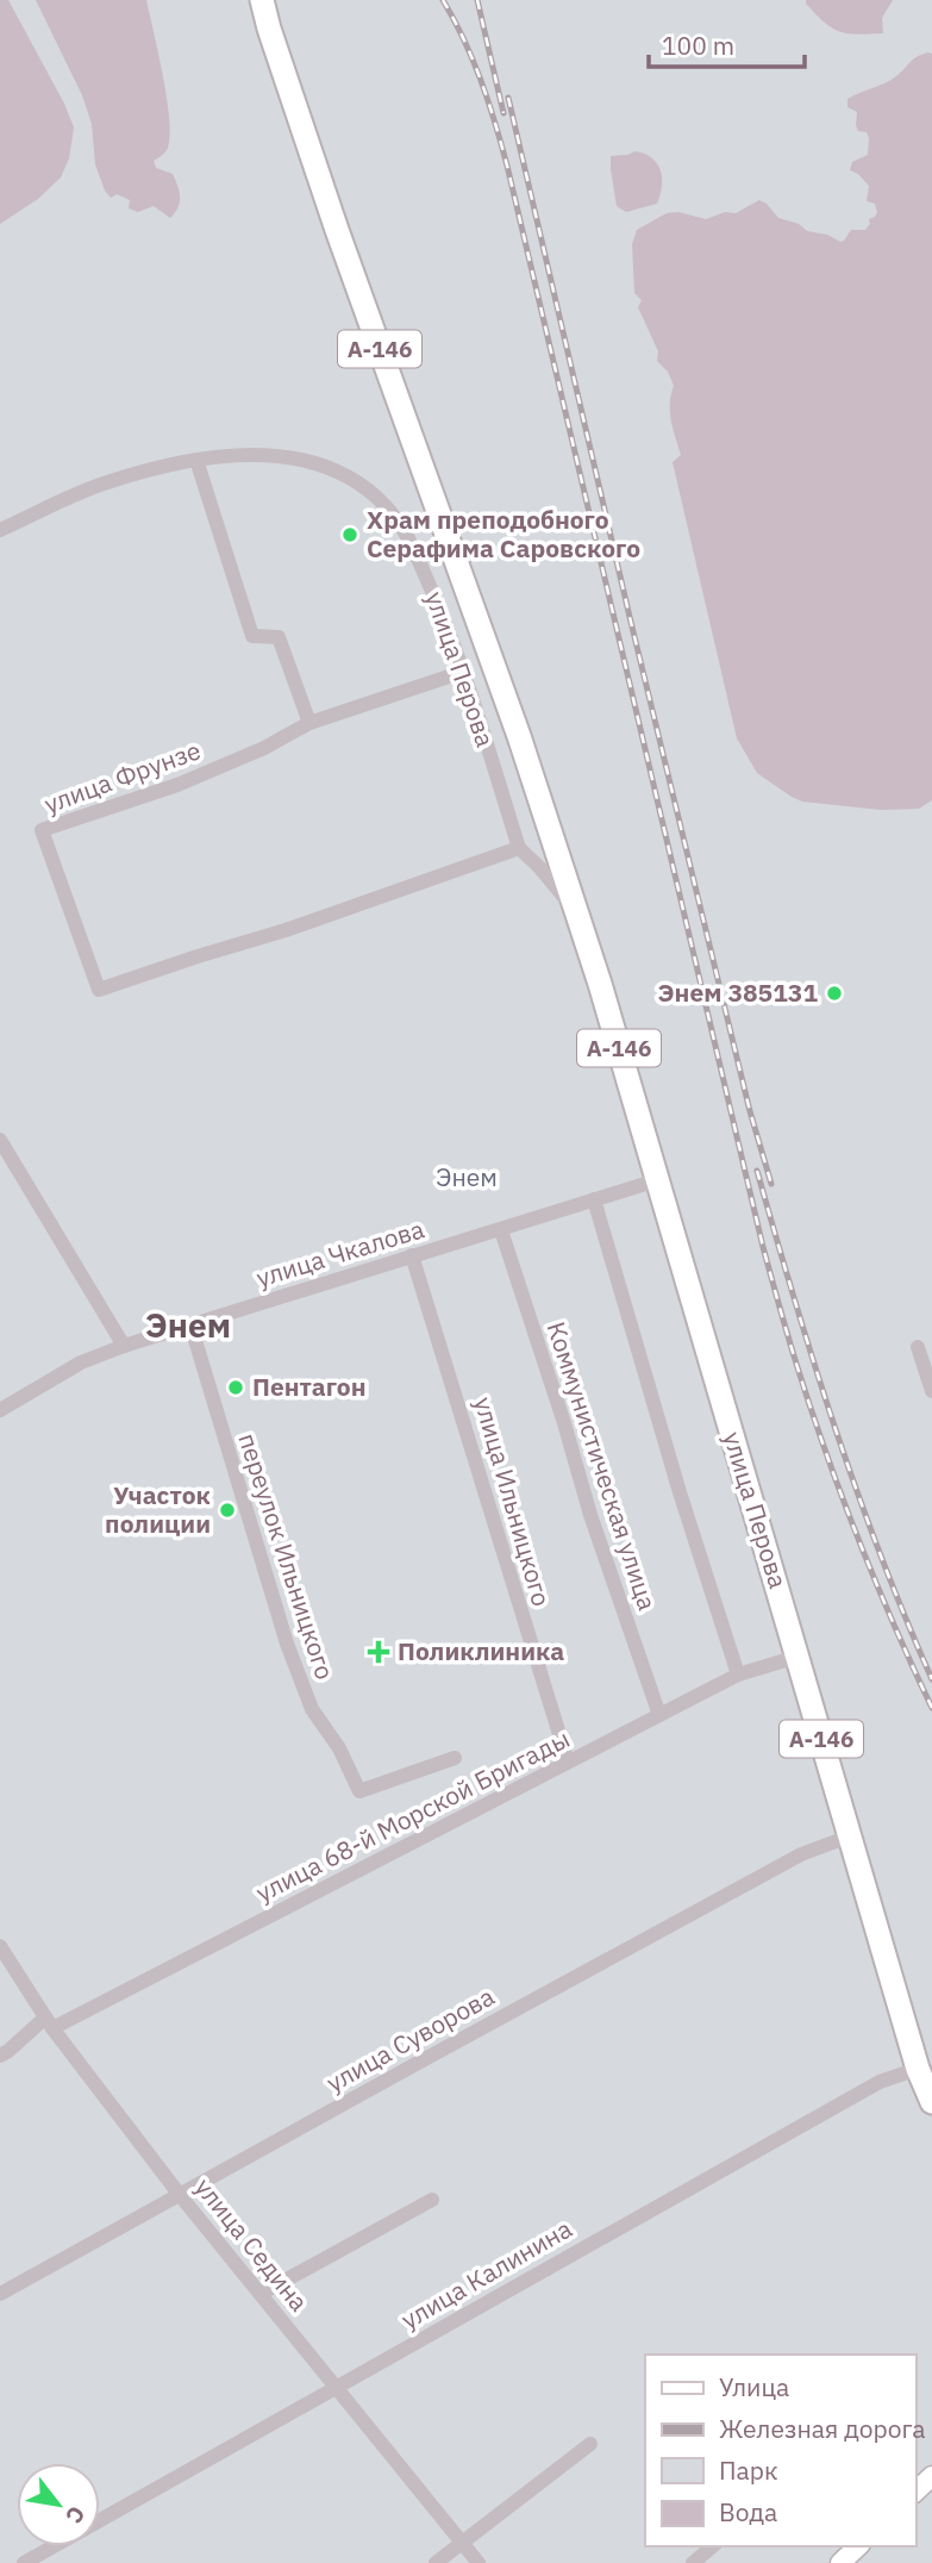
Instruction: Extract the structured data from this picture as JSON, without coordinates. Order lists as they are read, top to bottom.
{
  "streets": {
    "highway": ["А-146", "улица Перова"],
    "street": [
      "улица Фрунзе",
      "улица Чкалова",
      "Коммунистическая улица",
      "улица Ильницкого",
      "переулок Ильницкого",
      "улица 68-й Морской Бригады",
      "улица Суворова",
      "улица Седина",
      "улица Калинина"
    ]
  },
  "crossings": [
    ["улица Перова", "улица Фрунзе"],
    ["улица Перова", "улица Чкалова"],
    ["улица Перова", "улица 68-й Морской Бригады"],
    ["улица Перова", "улица Суворова"],
    ["улица Перова", "улица Калинина"],
    ["улица Чкалова", "Коммунистическая улица"],
    ["улица Чкалова", "улица Ильницкого"],
    ["улица Чкалова", "переулок Ильницкого"],
    ["Коммунистическая улица", "улица 68-й Морской Бригады"],
    ["улица Ильницкого", "улица 68-й Морской Бригады"],
    ["улица 68-й Морской Бригады", "улица Седина"],
    ["улица Суворова", "улица Седина"],
    ["улица Седина", "улица Калинина"]
  ],
  "districts": ["Энем"],
  "parks": ["Энем"],
  "places": {
    "other": [
      "Храм преподобного Серафима Саровского",
      "Энем 385131",
      "Пентагон",
      "Участок полиции"
    ],
    "health": ["Поликлиника"]
  },
  "legend": [
    "Улица",
    "Железная дорога",
    "Парк",
    "Вода"
  ],
  "scale_bar": "100 m",
  "north": "bottom right"
}
